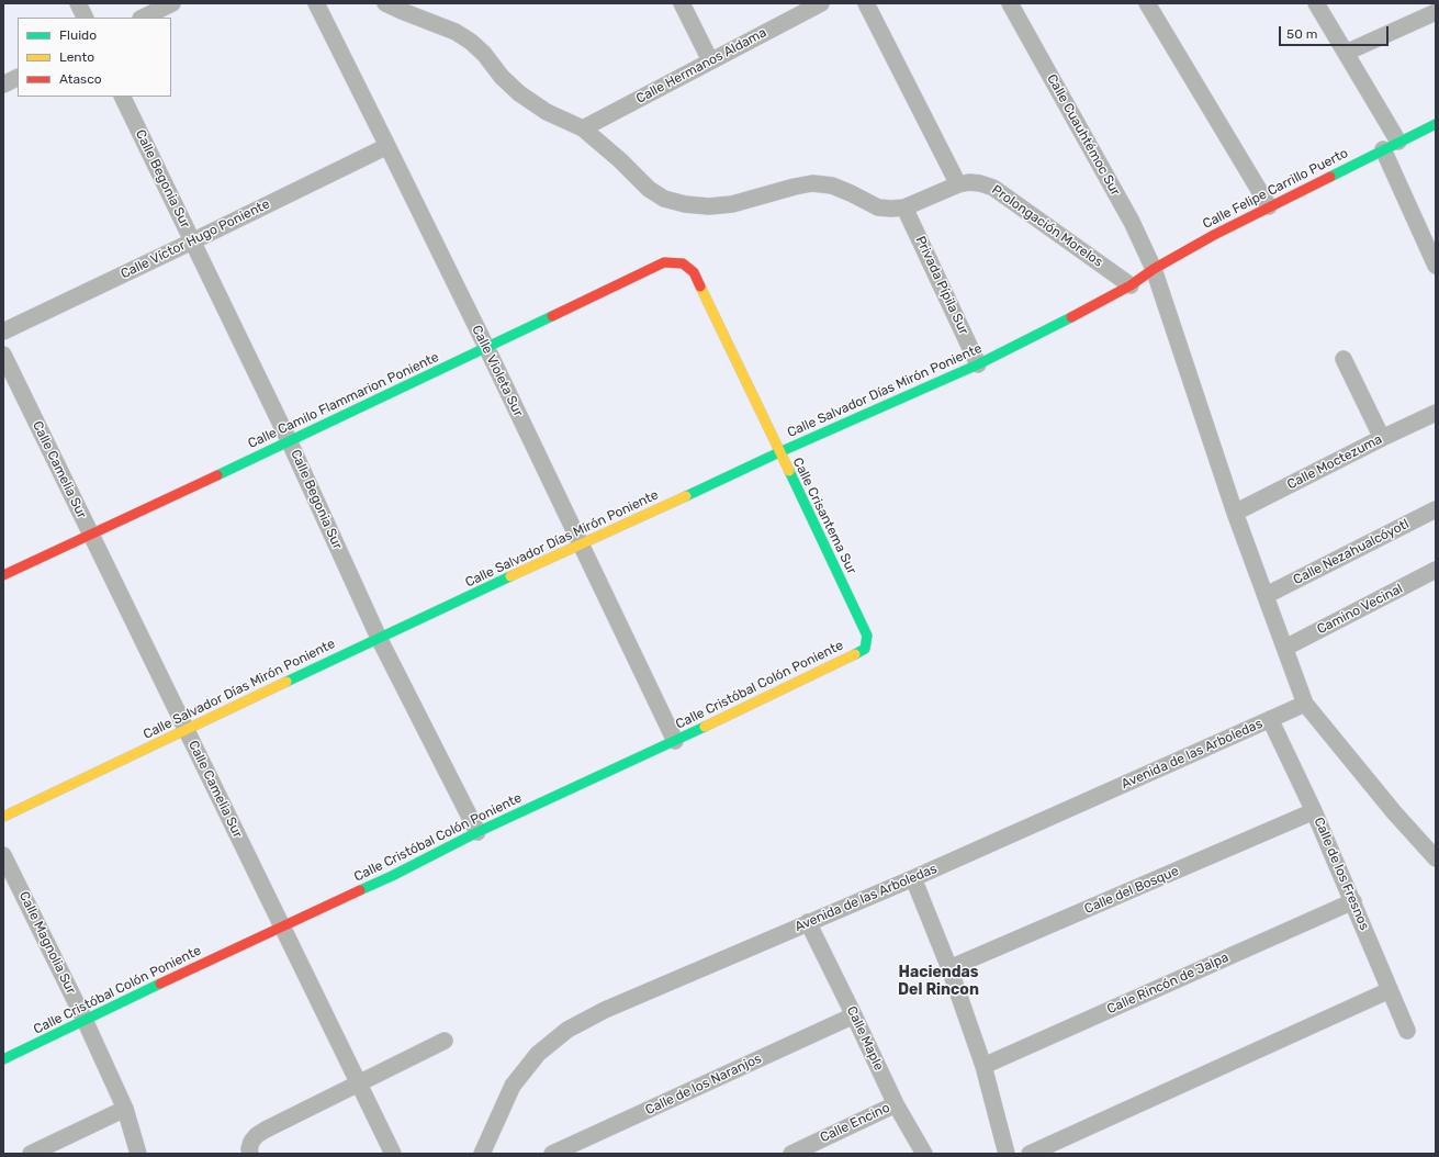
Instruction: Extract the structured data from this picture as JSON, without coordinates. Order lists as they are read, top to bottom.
{
  "streets": {
    "street": [
      "Calle Hermanos Aldama",
      "Calle Cuauhtémoc Sur",
      "Calle Begonia Sur",
      "Calle Felipe Carrillo Puerto",
      "Prolongación Morelos",
      "Calle Víctor Hugo Poniente",
      "Privada Pípila Sur",
      "Calle Violeta Sur",
      "Calle Salvador Días Mirón Poniente",
      "Calle Camilo Flammarion Poniente",
      "Calle Moctezuma",
      "Calle Camelia Sur",
      "Calle Crisantema Sur",
      "Calle Nezahualcóyotl",
      "Camino Vecinal",
      "Calle Cristóbal Colón Poniente",
      "Avenida de las Arboledas",
      "Calle de los Fresnos",
      "Calle del Bosque",
      "Calle Magnolia Sur",
      "Calle Rincón de Jalpa",
      "Calle Maple",
      "Calle de los Naranjos",
      "Calle Encino"
    ]
  },
  "crossings": [
    ["Calle Cuauhtémoc Sur", "Calle Felipe Carrillo Puerto"],
    ["Calle Cuauhtémoc Sur", "Calle Moctezuma"],
    ["Calle Cuauhtémoc Sur", "Calle Nezahualcóyotl"],
    ["Calle Cuauhtémoc Sur", "Camino Vecinal"],
    ["Calle Cuauhtémoc Sur", "Avenida de las Arboledas"],
    ["Calle Begonia Sur", "Calle Víctor Hugo Poniente"],
    ["Calle Begonia Sur", "Calle Salvador Días Mirón Poniente"],
    ["Calle Begonia Sur", "Calle Camilo Flammarion Poniente"],
    ["Calle Begonia Sur", "Calle Cristóbal Colón Poniente"],
    ["Calle Felipe Carrillo Puerto", "Prolongación Morelos"],
    ["Calle Felipe Carrillo Puerto", "Calle Salvador Días Mirón Poniente"],
    ["Prolongación Morelos", "Calle Salvador Días Mirón Poniente"],
    ["Calle Víctor Hugo Poniente", "Calle Violeta Sur"],
    ["Privada Pípila Sur", "Calle Salvador Días Mirón Poniente"],
    ["Calle Violeta Sur", "Calle Salvador Días Mirón Poniente"],
    ["Calle Violeta Sur", "Calle Camilo Flammarion Poniente"],
    ["Calle Violeta Sur", "Calle Cristóbal Colón Poniente"],
    ["Calle Salvador Días Mirón Poniente", "Calle Camelia Sur"],
    ["Calle Salvador Días Mirón Poniente", "Calle Crisantema Sur"],
    ["Calle Camilo Flammarion Poniente", "Calle Camelia Sur"],
    ["Calle Camilo Flammarion Poniente", "Calle Crisantema Sur"],
    ["Calle Camelia Sur", "Calle Cristóbal Colón Poniente"],
    ["Calle Crisantema Sur", "Calle Cristóbal Colón Poniente"],
    ["Calle Cristóbal Colón Poniente", "Calle Magnolia Sur"],
    ["Avenida de las Arboledas", "Calle de los Fresnos"],
    ["Avenida de las Arboledas", "Calle Maple"],
    ["Calle de los Fresnos", "Calle del Bosque"],
    ["Calle de los Fresnos", "Calle Rincón de Jalpa"],
    ["Calle Maple", "Calle de los Naranjos"],
    ["Calle Maple", "Calle Encino"]
  ],
  "districts": ["Haciendas Del Rincon"],
  "legend": ["Fluido", "Lento", "Atasco"],
  "scale_bar": "50 m"
}
